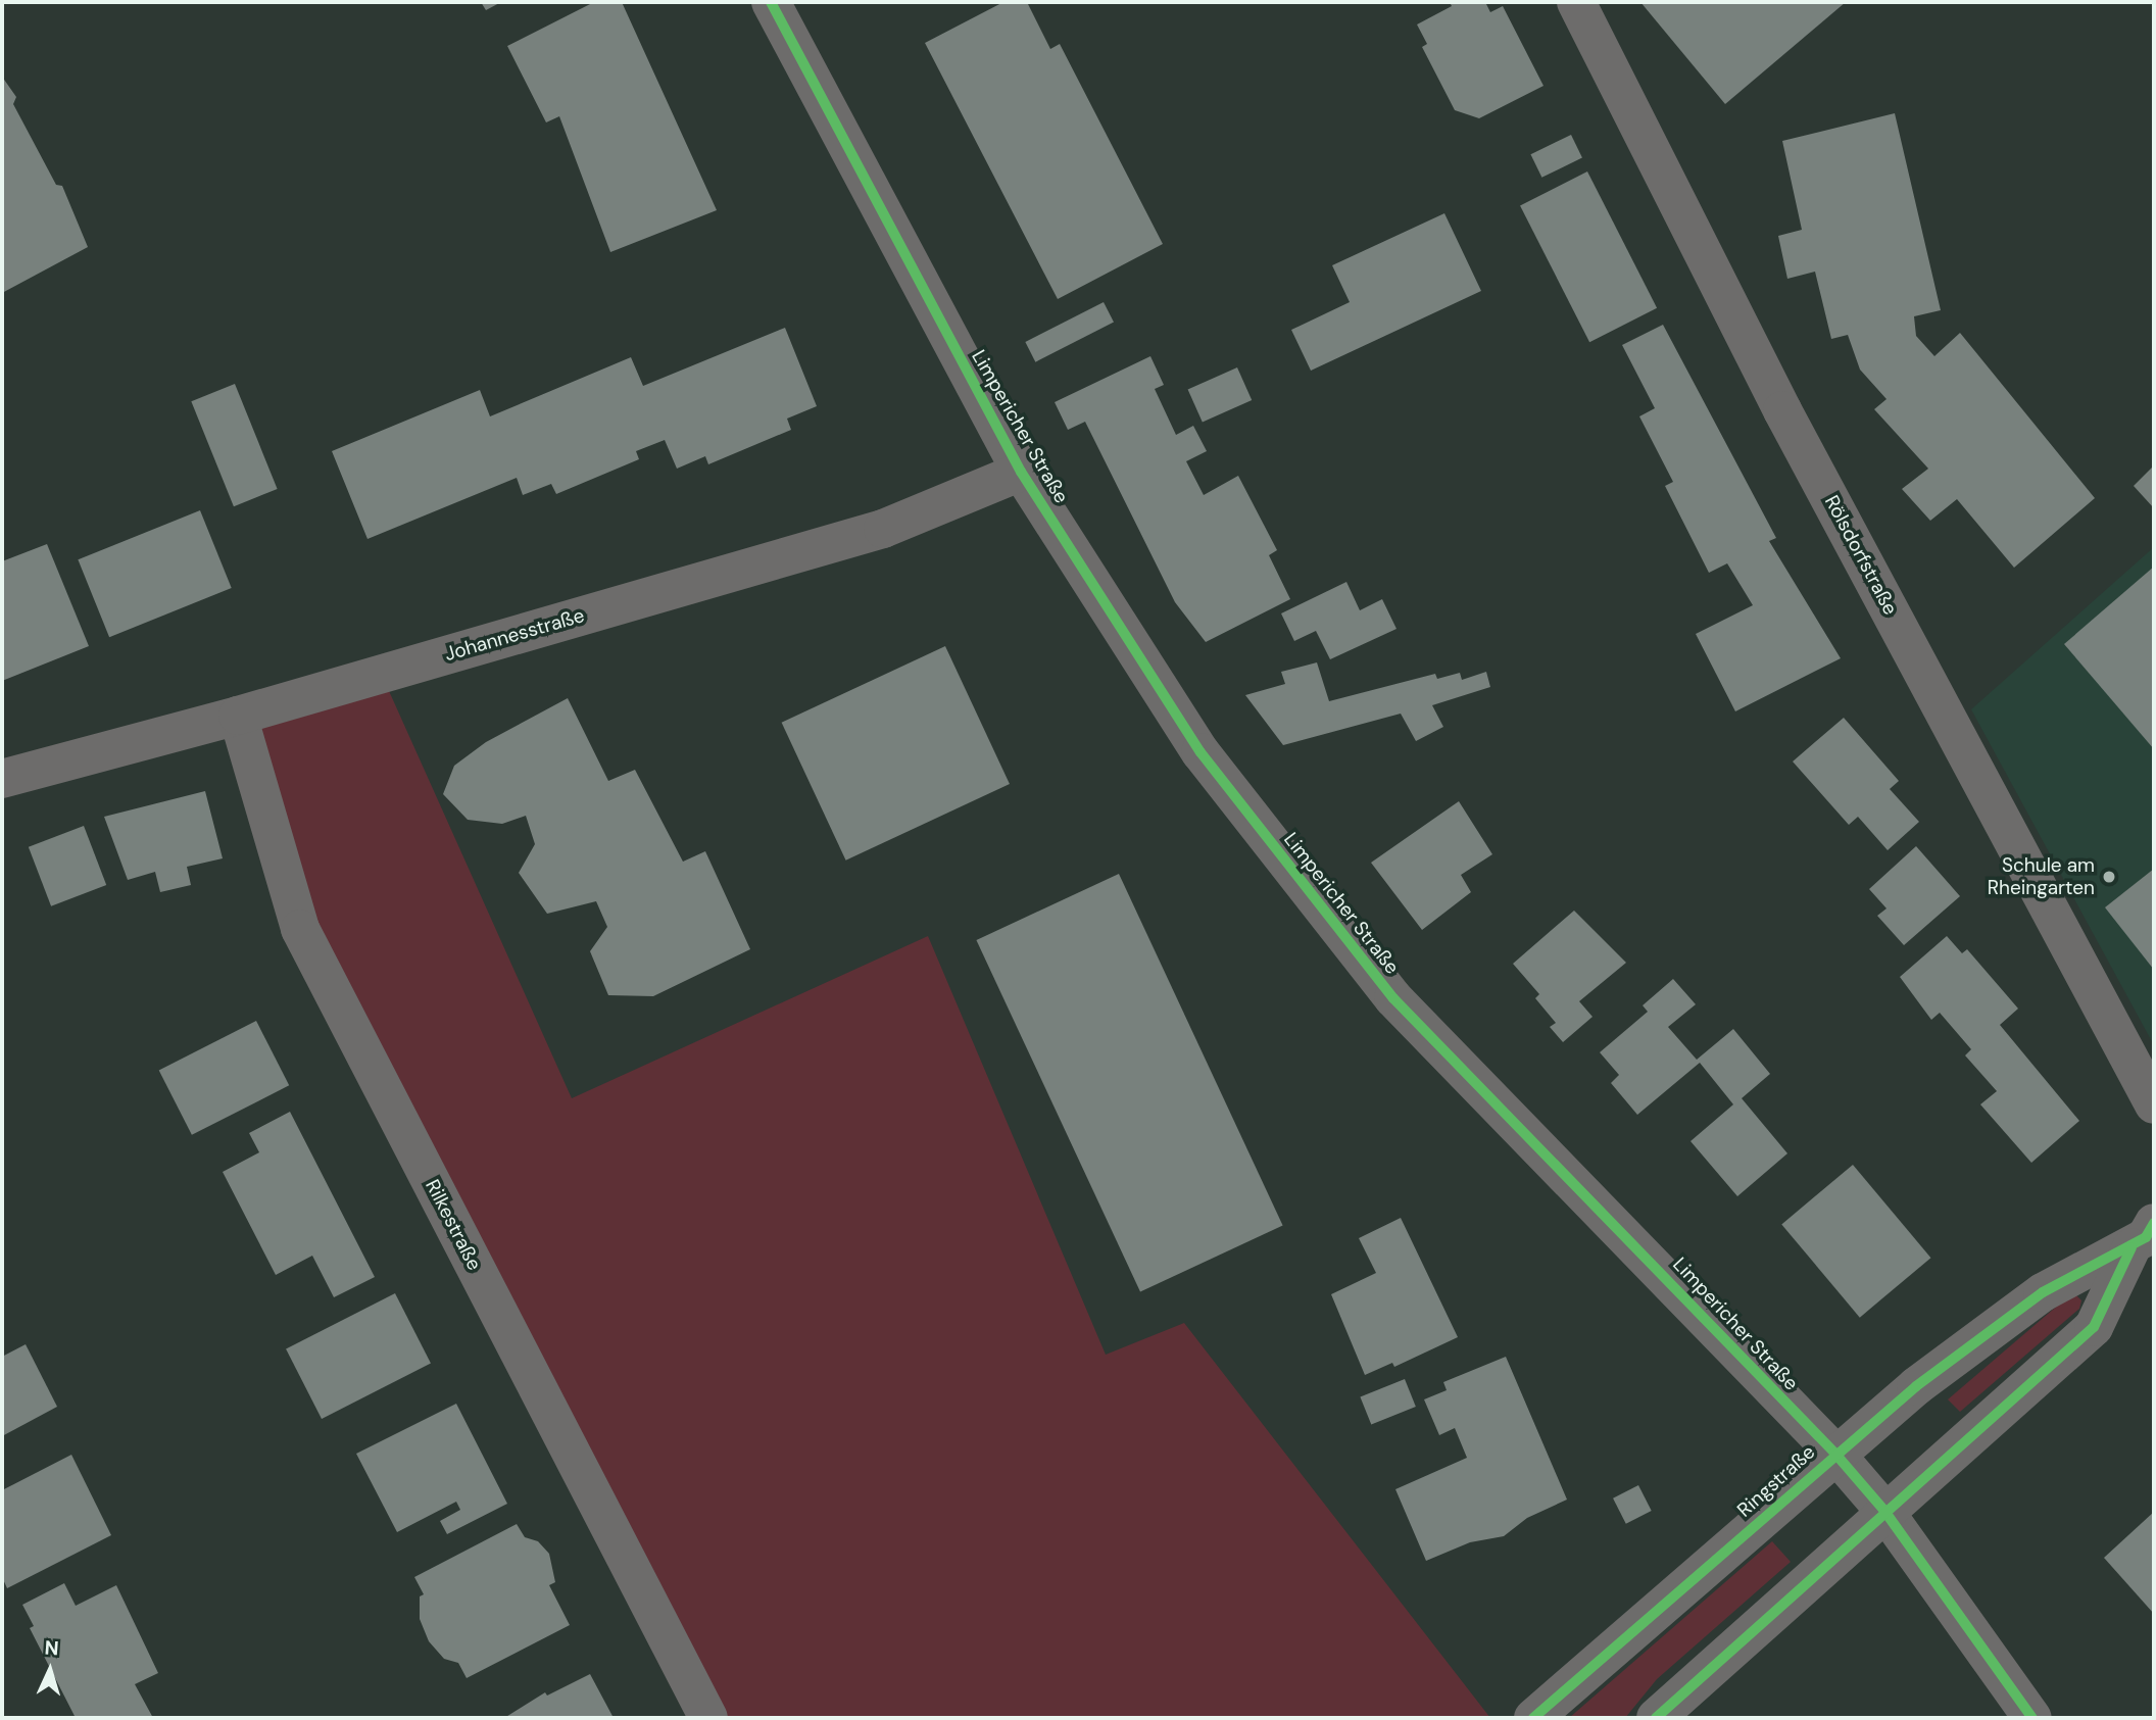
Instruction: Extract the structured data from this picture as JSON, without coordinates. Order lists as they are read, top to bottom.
{
  "streets": {
    "street": [
      "Limpericher Straße",
      "Rölsdorfstraße",
      "Johannesstraße",
      "Rilkestraße",
      "Ringstraße"
    ]
  },
  "crossings": [
    ["Limpericher Straße", "Johannesstraße"],
    ["Limpericher Straße", "Ringstraße"],
    ["Johannesstraße", "Rilkestraße"]
  ],
  "places": ["Schule am Rheingarten"],
  "north": "top"
}
